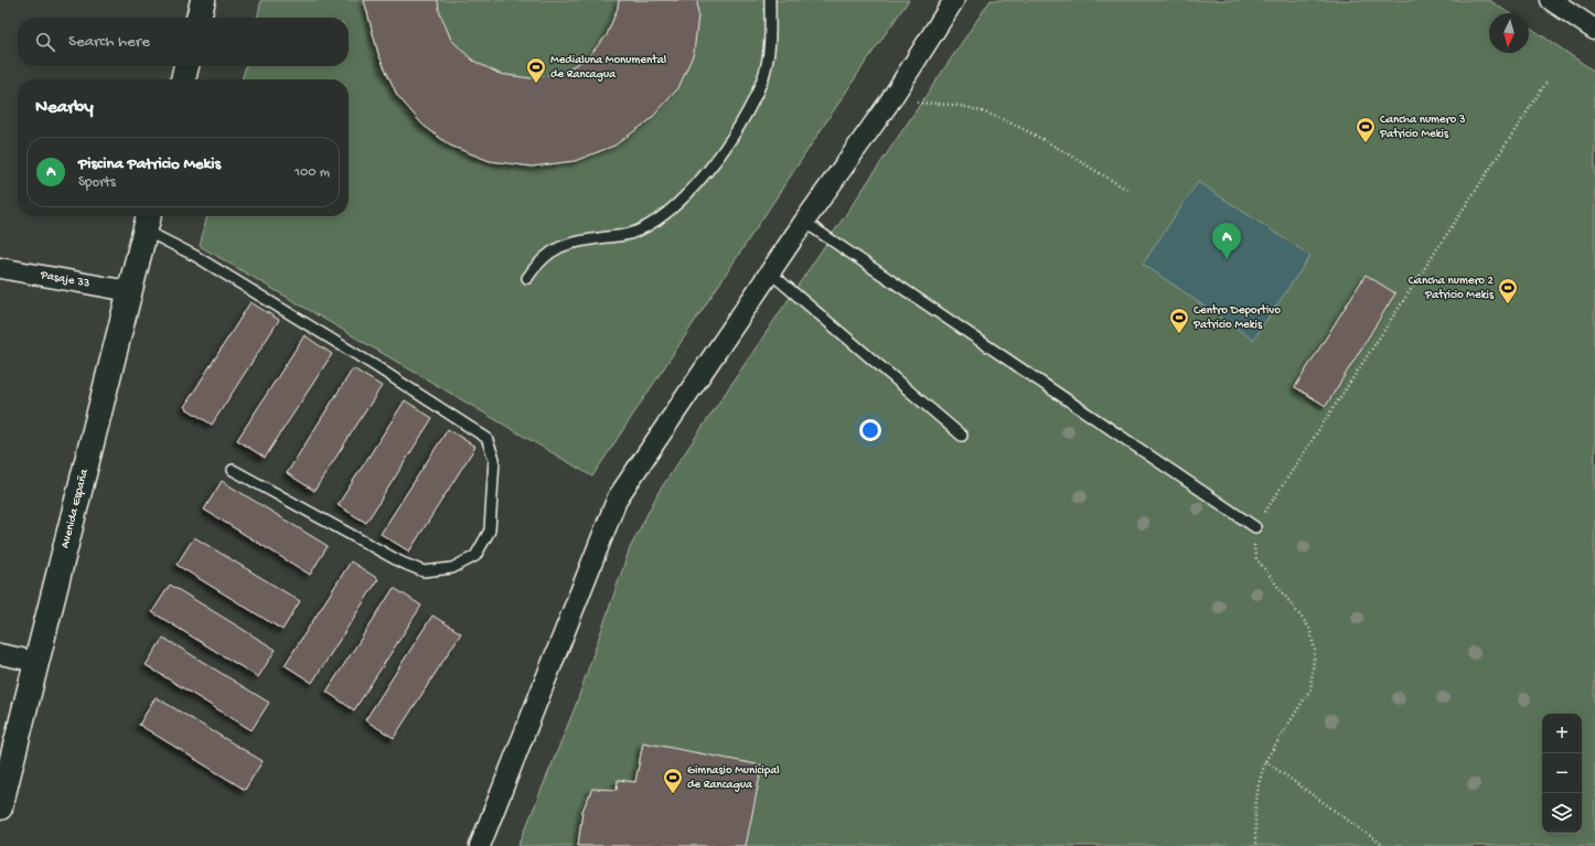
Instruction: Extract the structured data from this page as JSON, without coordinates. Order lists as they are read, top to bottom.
{
  "streets": {
    "main road": ["Avenida España"],
    "street": ["Pasaje 33"]
  },
  "crossings": [
    ["Pasaje 33", "Avenida España"]
  ],
  "places": {
    "sports": [
      "Medialuna Monumental de Rancagua",
      "Cancha numero 3 Patricio Mekis",
      "Cancha numero 2 Patricio Mekis",
      "Centro Deportivo Patricio Mekis",
      "Gimnasio Municipal de Rancagua"
    ]
  },
  "north": "bottom",
  "page": {
    "search": "Search here",
    "heading": "Nearby",
    "list": [
      {
        "mark": "A",
        "name": "Piscina Patricio Mekis",
        "note": "Sports",
        "value": "100 m"
      }
    ],
    "pins": "A",
    "map_buttons": ["+", "−"]
  }
}
